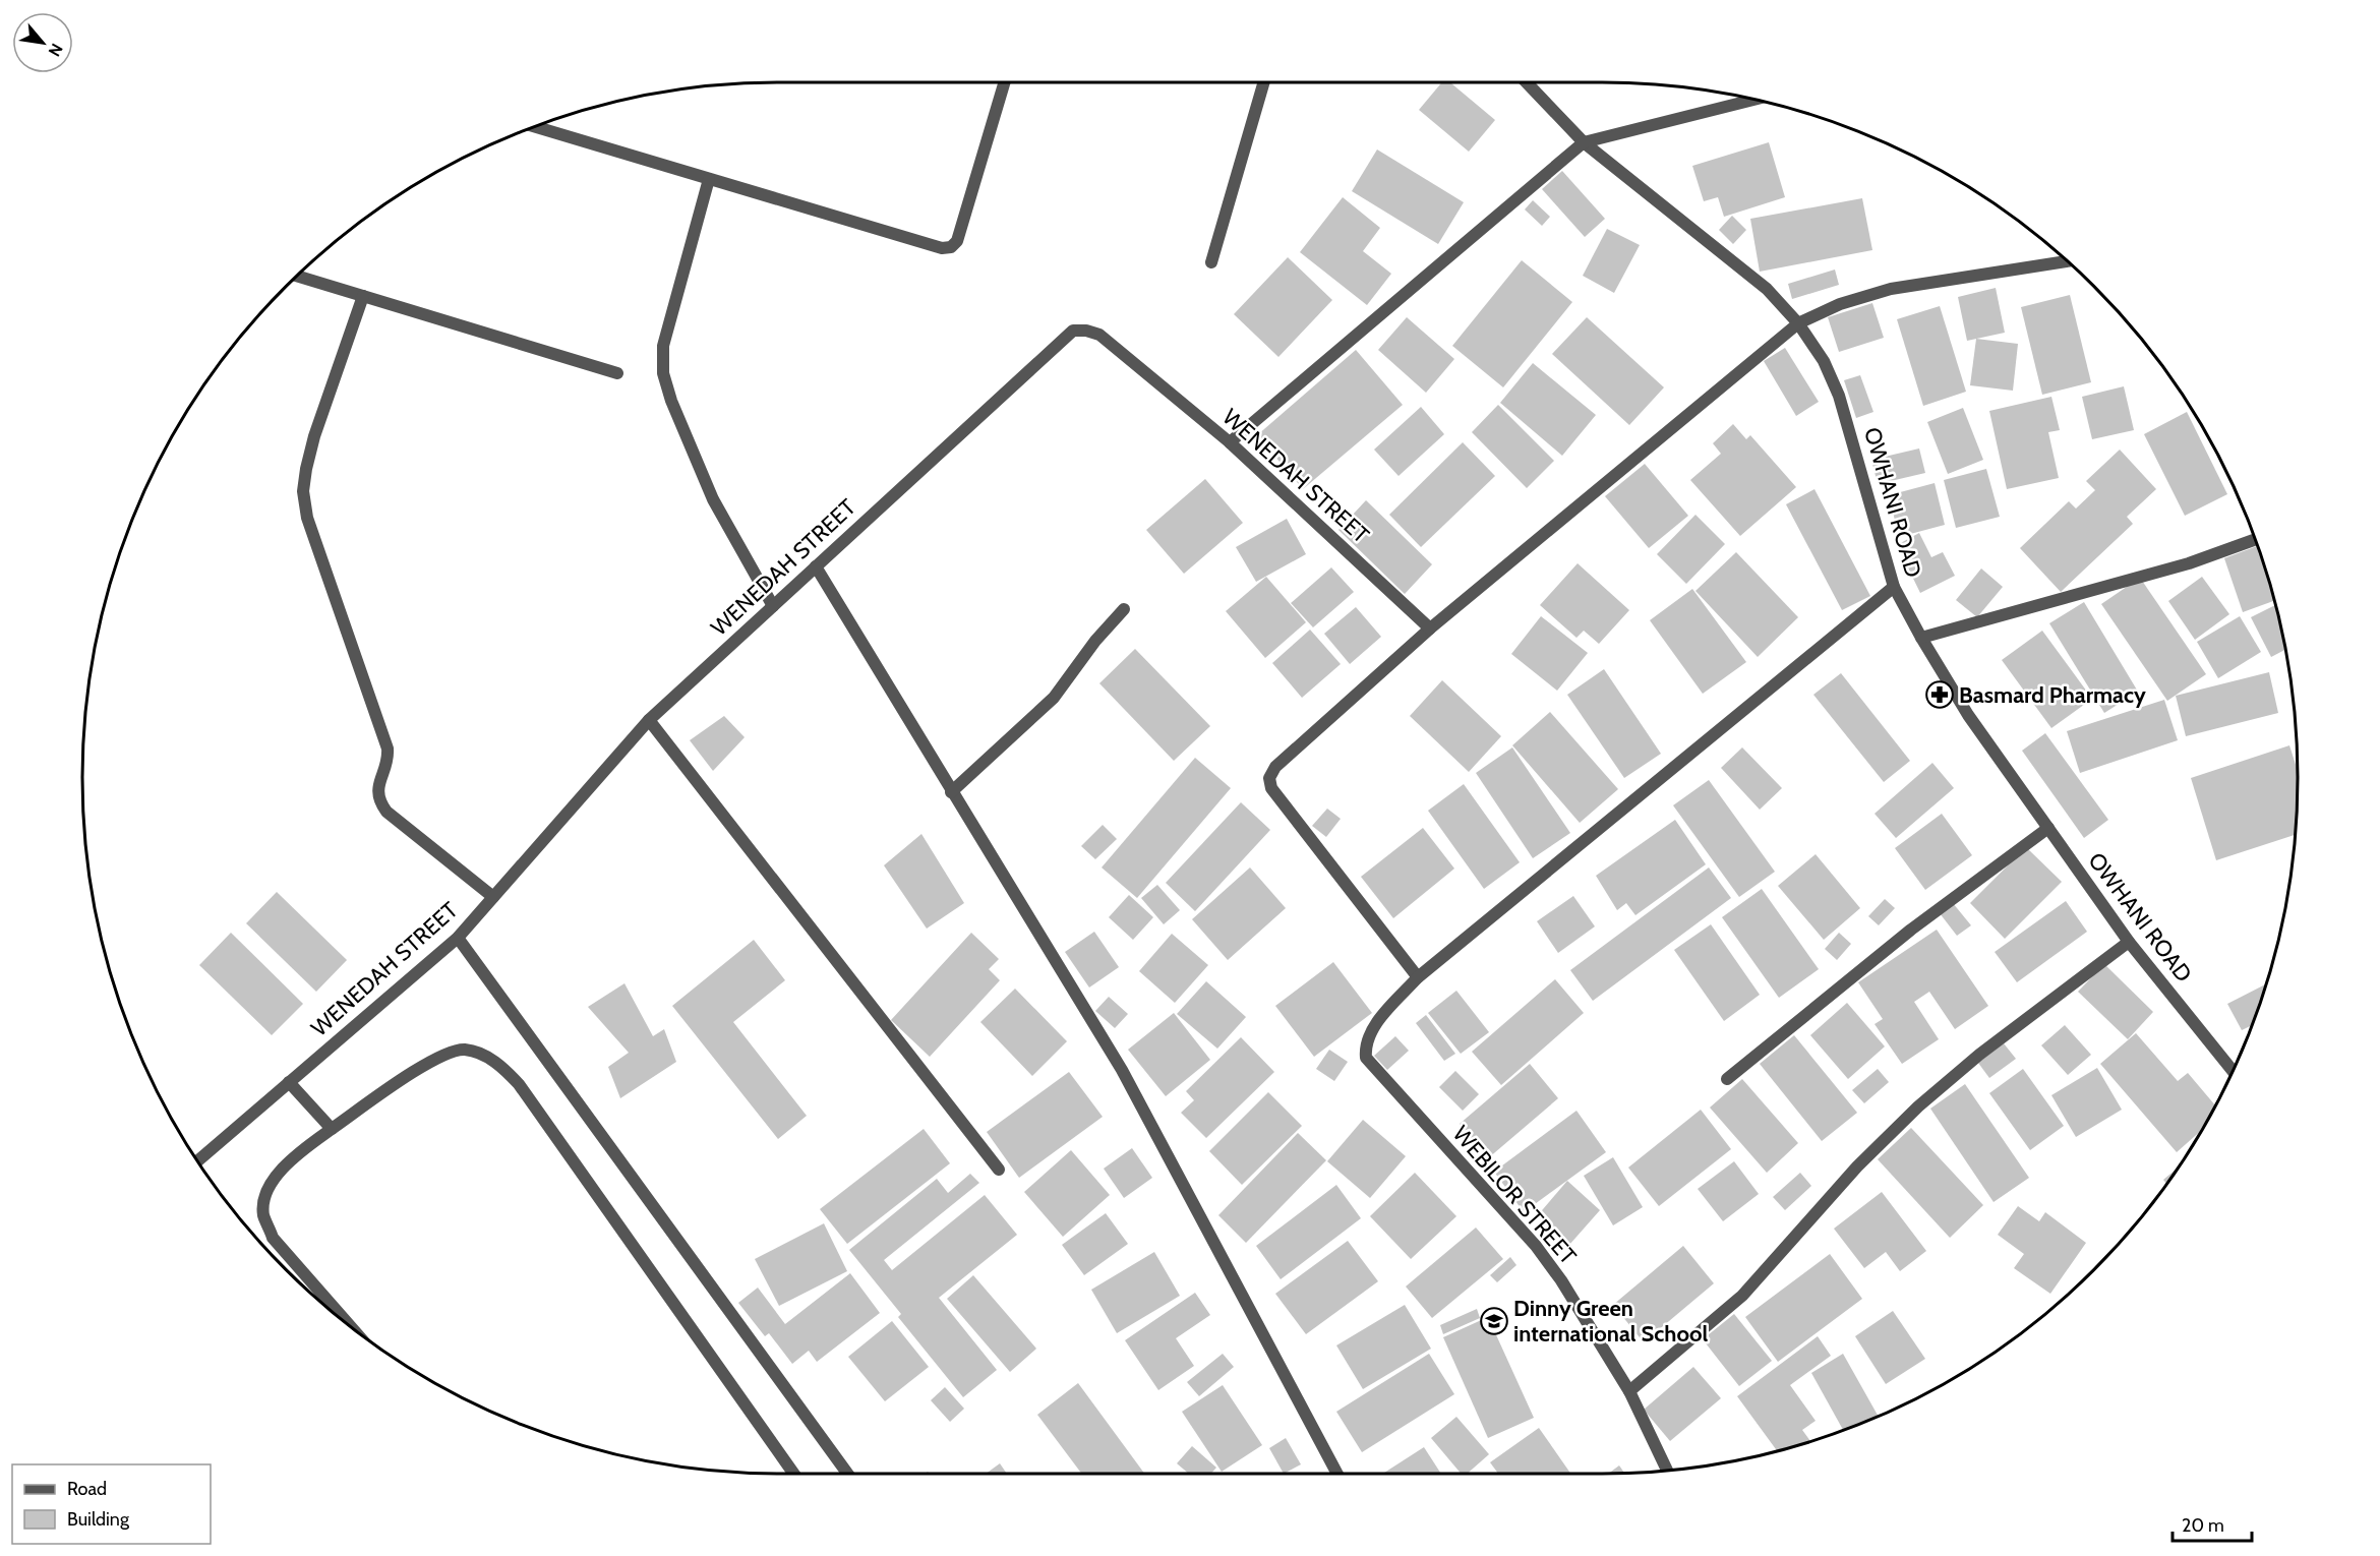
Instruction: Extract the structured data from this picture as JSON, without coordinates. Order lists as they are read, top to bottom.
{
  "streets": {
    "street": ["WENEDAH STREET", "OWHANI ROAD", "WEBILOR STREET"]
  },
  "places": {
    "pharmacy": ["Basmard Pharmacy"],
    "school or university": ["Dinny Green international School"]
  },
  "legend": ["Road", "Building"],
  "scale_bar": "20 m",
  "north": "bottom right"
}
